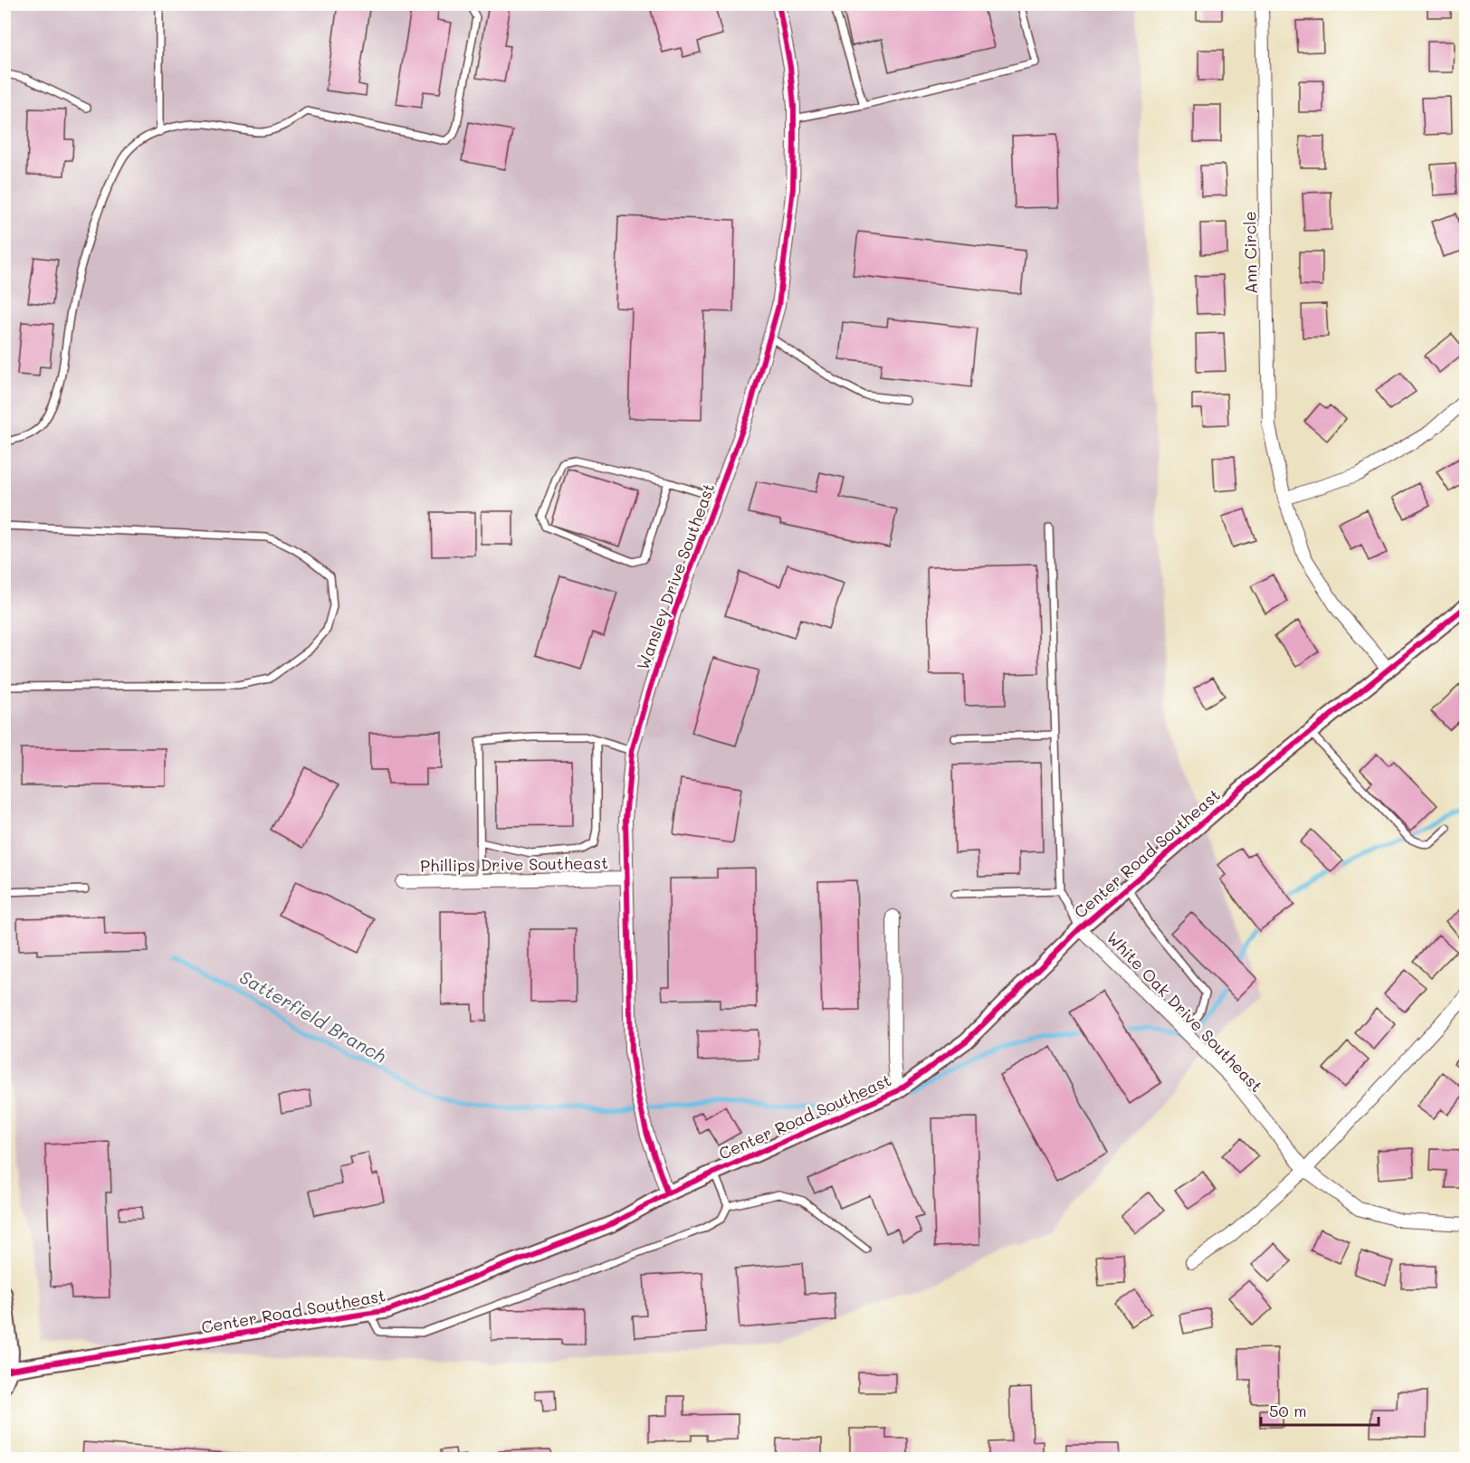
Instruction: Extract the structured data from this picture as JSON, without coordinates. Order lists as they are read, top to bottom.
{
  "streets": {
    "street": [
      "Ann Circle",
      "Wansley Drive Southeast",
      "Center Road Southeast",
      "Phillips Drive Southeast",
      "White Oak Drive Southeast"
    ]
  },
  "crossings": [
    ["Ann Circle", "Center Road Southeast"],
    ["Wansley Drive Southeast", "Center Road Southeast"],
    ["Wansley Drive Southeast", "Phillips Drive Southeast"],
    ["Center Road Southeast", "White Oak Drive Southeast"]
  ],
  "water": ["Satterfield Branch"],
  "scale_bar": "50 m"
}
